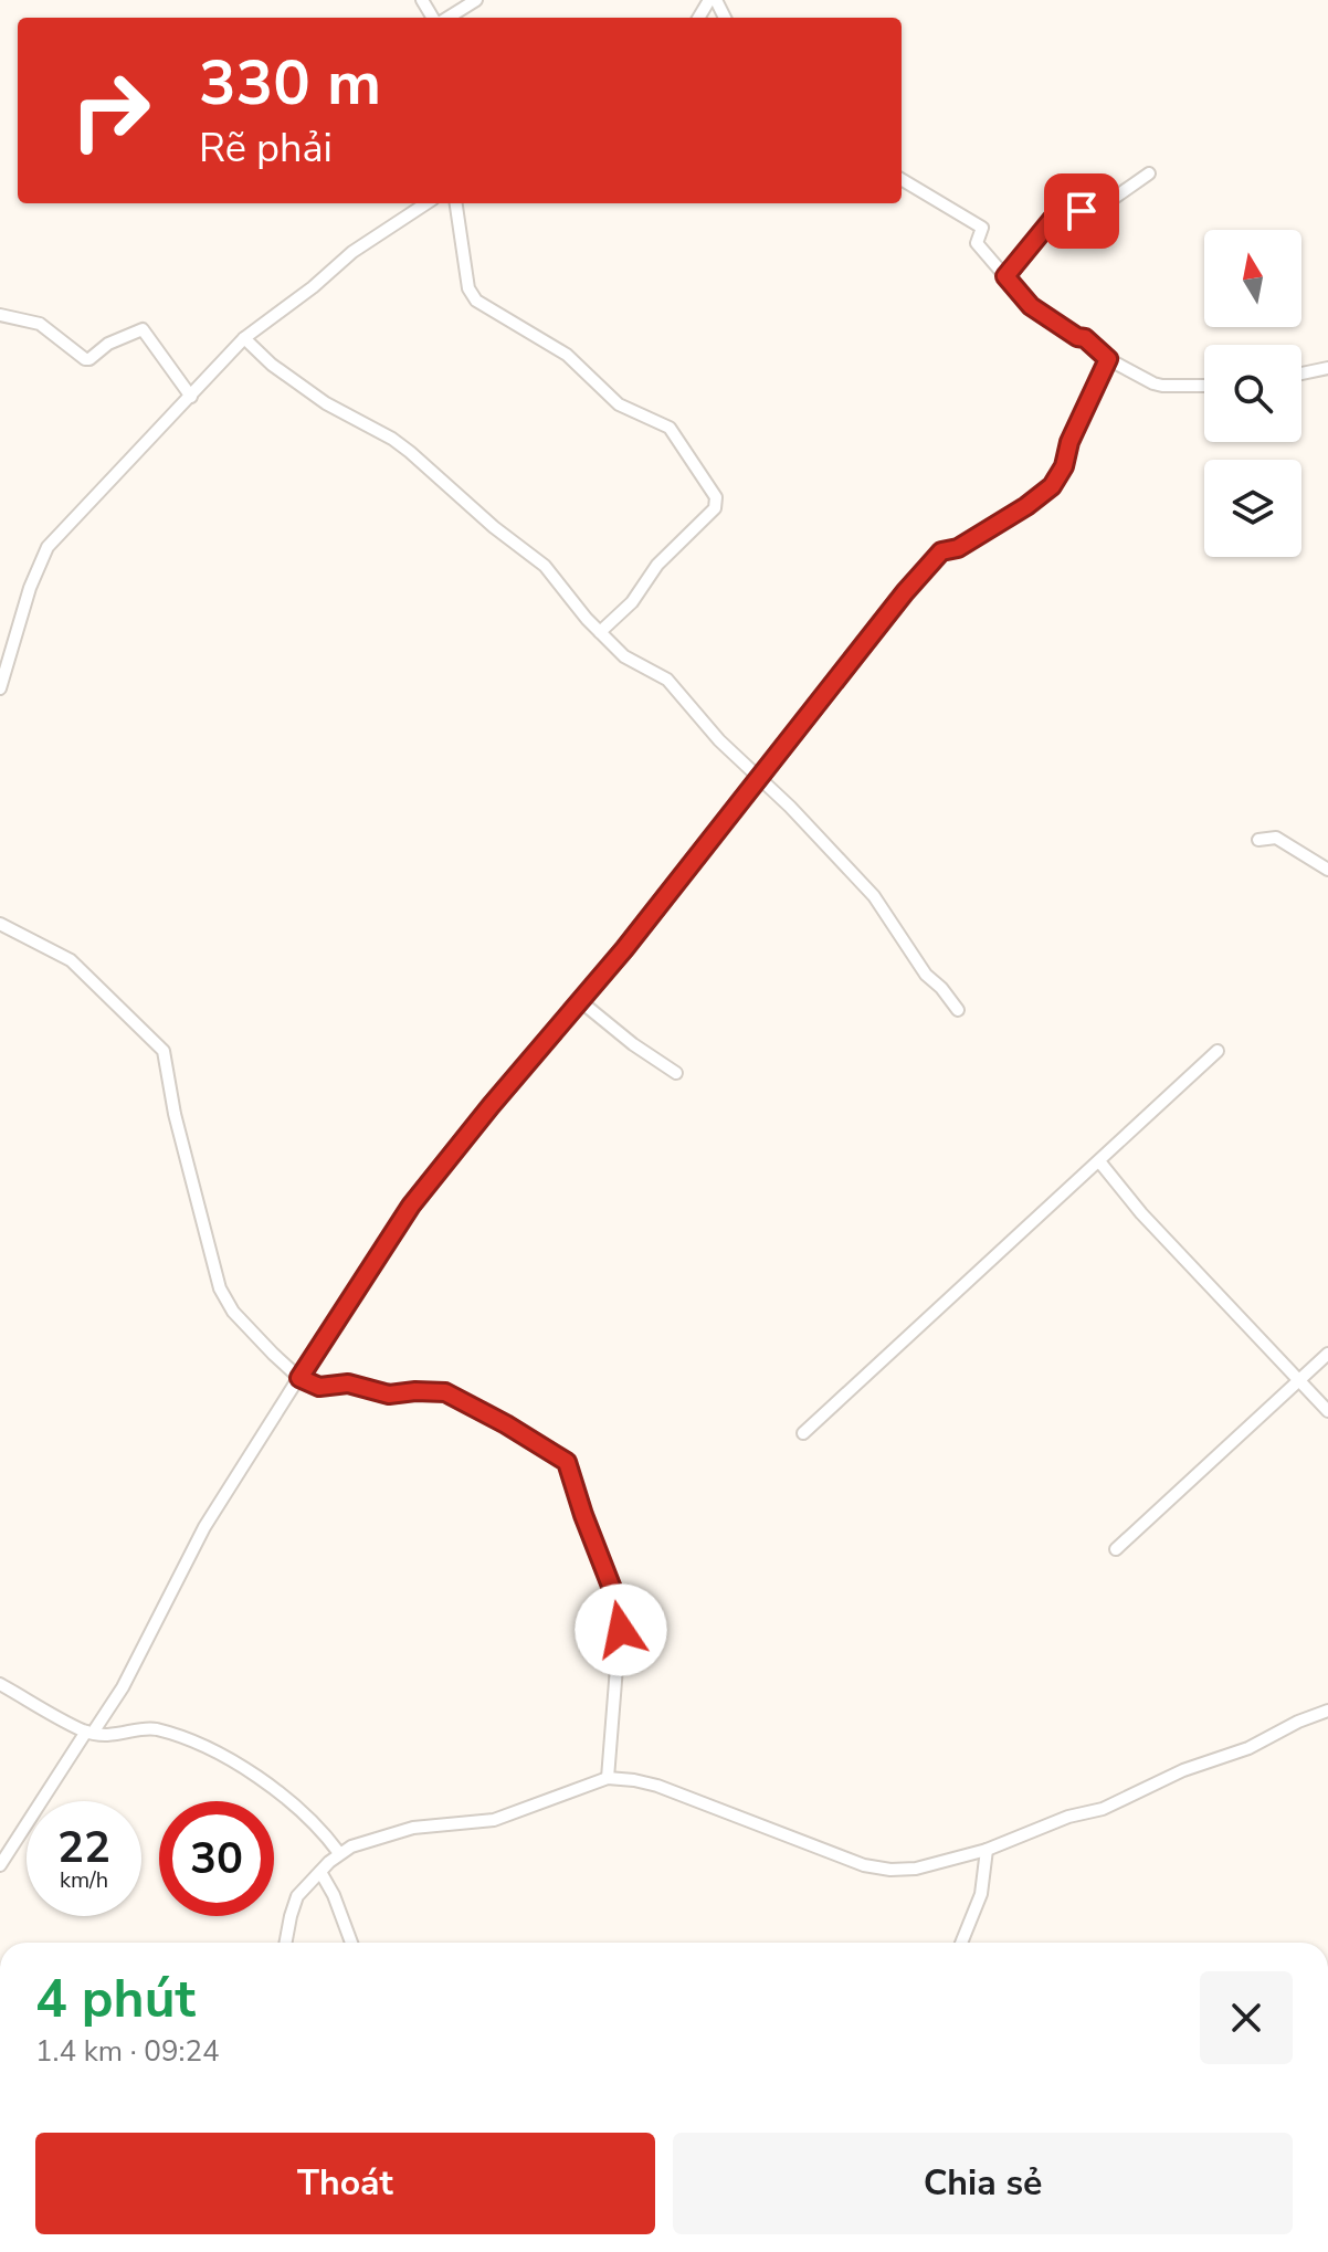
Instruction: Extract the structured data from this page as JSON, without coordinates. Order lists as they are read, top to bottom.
{
  "north": "top",
  "page": {
    "turn": ["330 m", "Rẽ phải"],
    "speed": "22 km/h",
    "limit": "30",
    "heading": ["4 phút", "1.4 km · 09:24"],
    "buttons": ["Thoát", "Chia sẻ"]
  }
}
